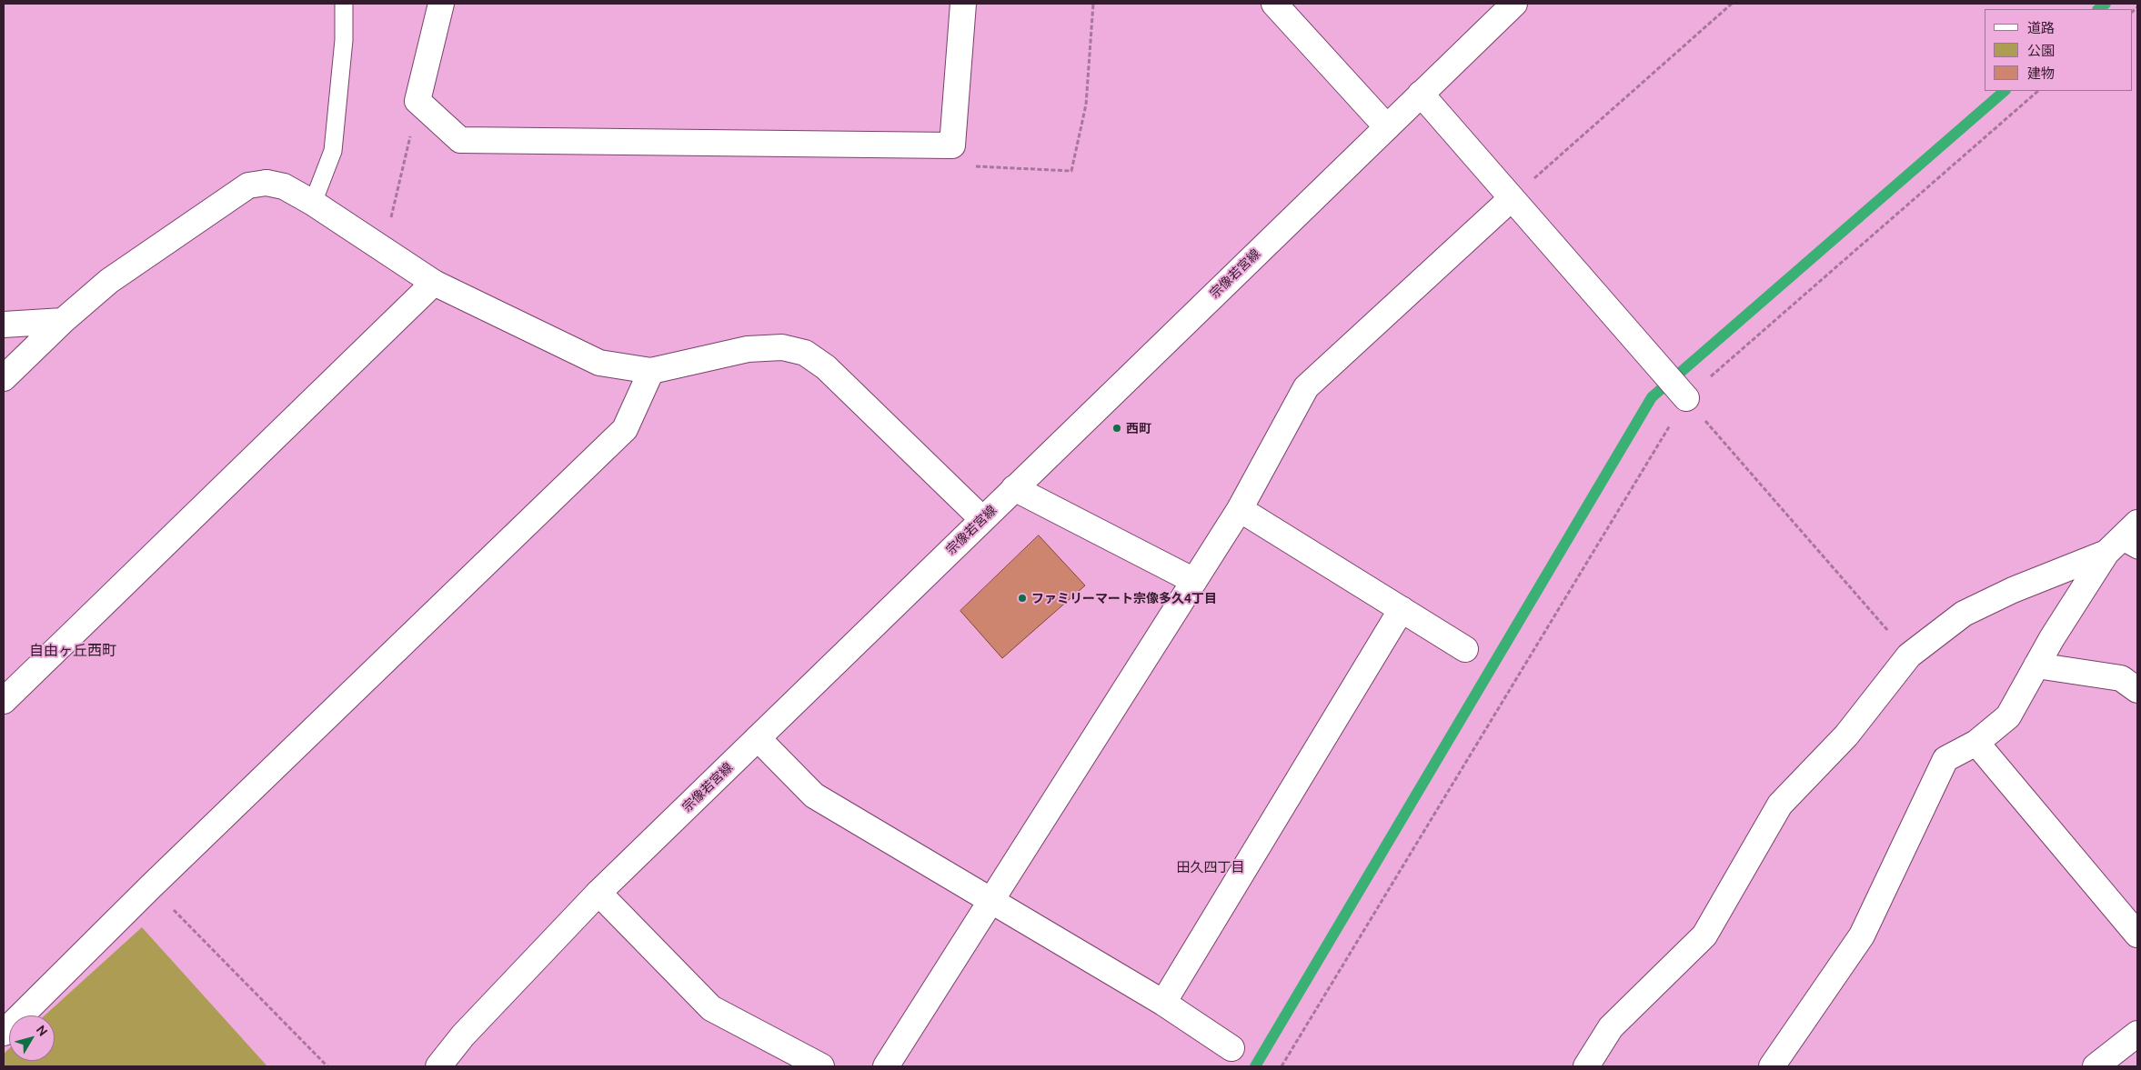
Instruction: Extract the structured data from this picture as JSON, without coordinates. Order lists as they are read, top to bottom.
{
  "streets": {
    "street": ["宗像若宮線"]
  },
  "districts": ["自由ヶ丘西町", "田久四丁目"],
  "places": ["西町", "ファミリーマート宗像多久4丁目"],
  "legend": ["道路", "公園", "建物"],
  "north": "top right"
}
